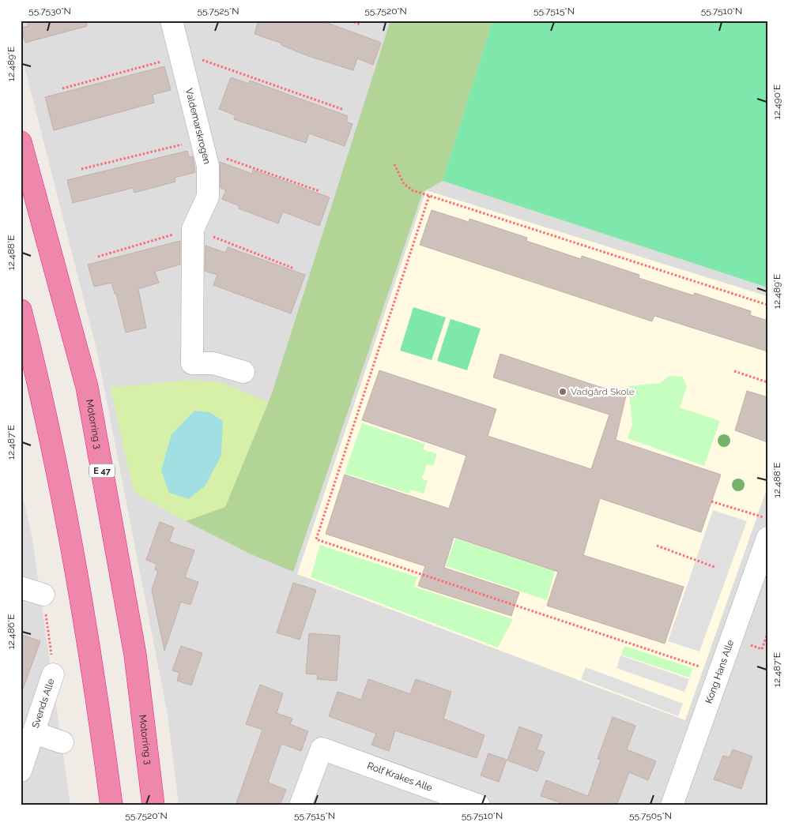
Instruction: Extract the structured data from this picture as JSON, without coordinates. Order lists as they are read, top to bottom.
{
  "streets": {
    "highway": ["Motorring 3", "E 47"],
    "street": [
      "Valdemarskrogen",
      "Kong Hans Alle",
      "Svends Alle",
      "Rolf Krakes Alle"
    ]
  },
  "places": ["Vadgård Skole"],
  "coordinates": [
    "55.7530°N",
    "55.7525°N",
    "55.7520°N",
    "55.7515°N",
    "55.7510°N",
    "12.489°E",
    "12.490°E",
    "12.488°E",
    "12.487°E",
    "12.486°E",
    "55.7505°N"
  ]
}
